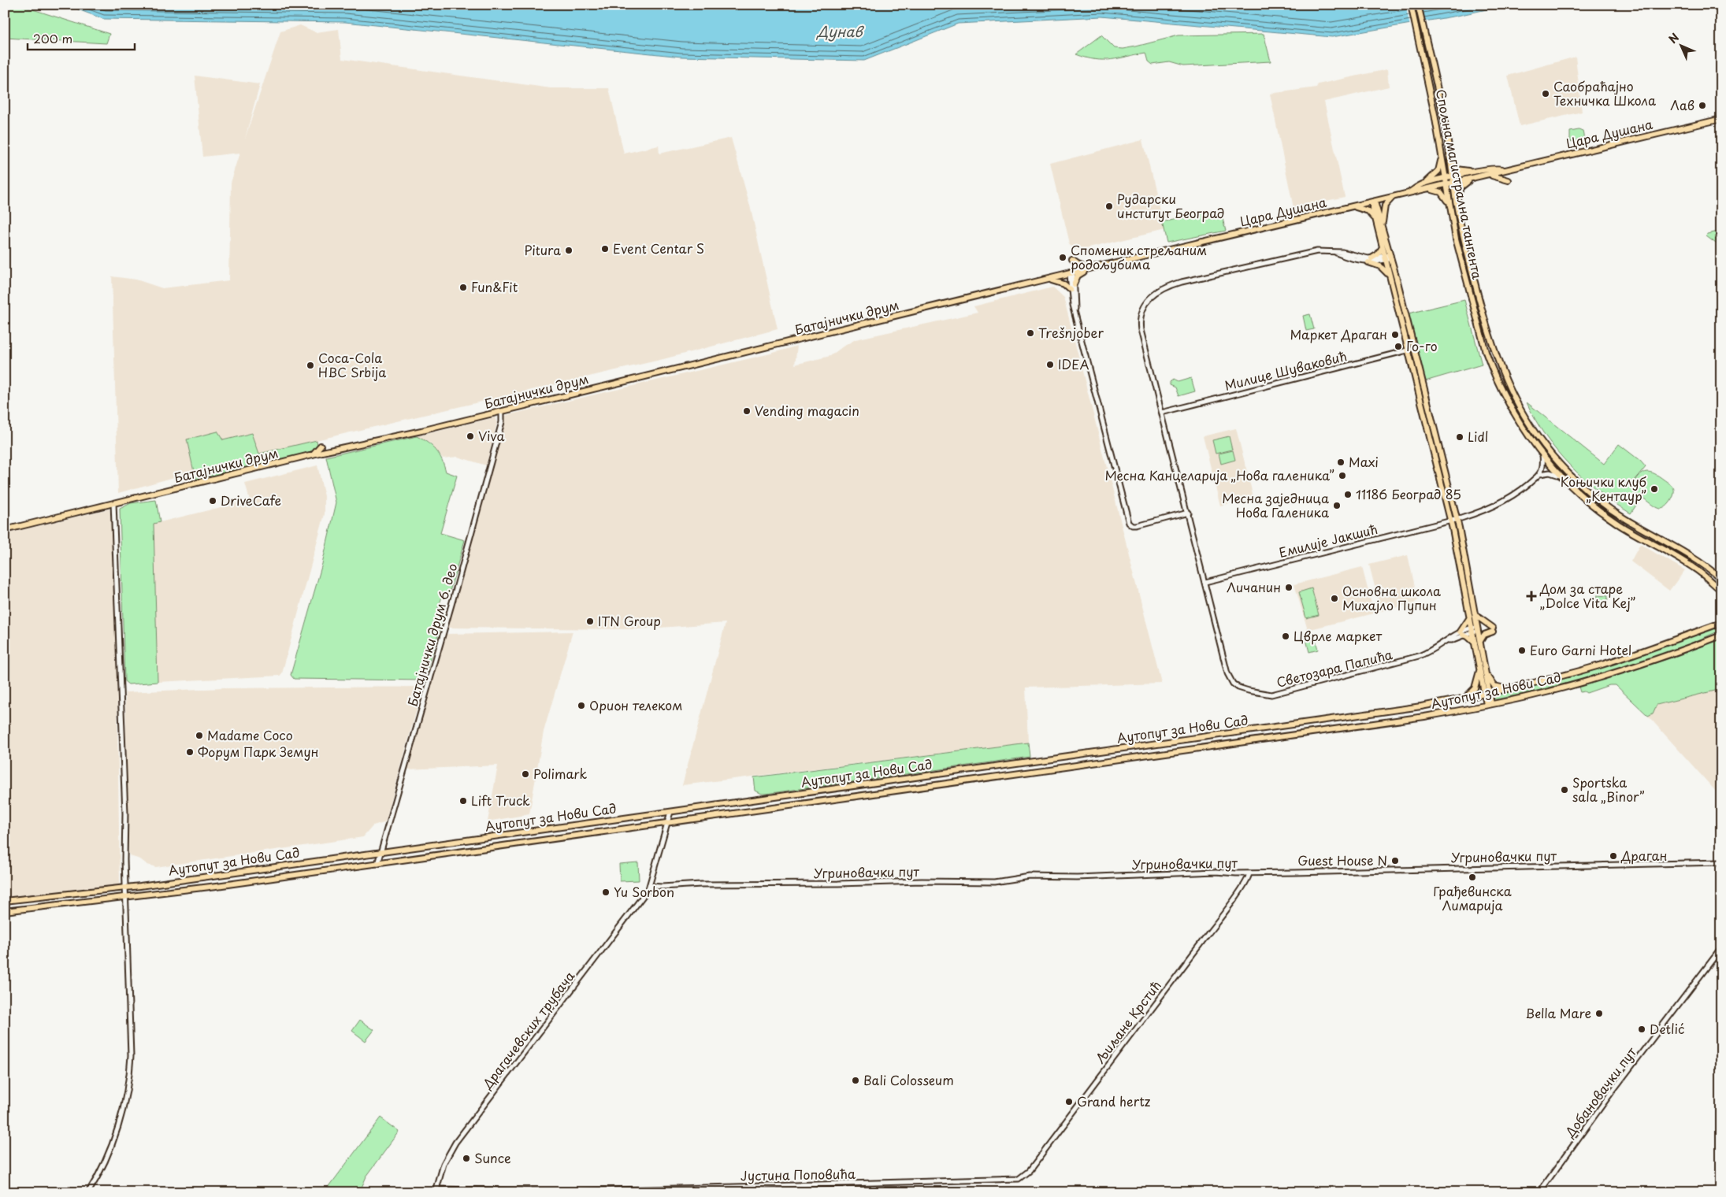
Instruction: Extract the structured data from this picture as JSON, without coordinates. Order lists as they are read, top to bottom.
{
  "streets": {
    "main road": [
      "Цара Душана",
      "Спољна магистрална тангента",
      "Батајнички друм",
      "Аутопут за Нови Сад"
    ],
    "street": [
      "Милице Шуваковић",
      "Емилије Јакшић",
      "Батајнички друм 6. део",
      "Светозара Папића",
      "Угриновачки пут",
      "Љиљане Крстић",
      "Драгачевских трубача",
      "Добановачки пут",
      "Јустина Поповића"
    ]
  },
  "crossings": [
    ["Цара Душана", "Спољна магистрална тангента"],
    ["Цара Душана", "Батајнички друм"],
    ["Батајнички друм", "Батајнички друм 6. део"],
    ["Милице Шуваковић", "Светозара Папића"],
    ["Емилије Јакшић", "Светозара Папића"],
    ["Батајнички друм 6. део", "Аутопут за Нови Сад"],
    ["Угриновачки пут", "Љиљане Крстић"],
    ["Угриновачки пут", "Драгачевских трубача"],
    ["Љиљане Крстић", "Јустина Поповића"],
    ["Драгачевских трубача", "Јустина Поповића"]
  ],
  "water": ["Дунав"],
  "places": {
    "other": [
      "Саобраћајно Техничка Школа",
      "Лав",
      "Рударски институт Београд",
      "Event Centar S",
      "Pitura",
      "Споменик стрељаним родољубима",
      "Fun&Fit",
      "Trešnjober",
      "Маркет Драган",
      "Го-го",
      "IDEA",
      "Coca-Cola HBC Srbija",
      "Vending magacin",
      "Viva",
      "Lidl",
      "Maxi",
      "Месна Канцеларија „Нова галеника”",
      "Коњички клуб „Кентаур”",
      "11186 Београд 85",
      "DriveCafe",
      "Месна заједница Нова Галеника",
      "Личанин",
      "Основна школа Михајло Пупин",
      "ITN Group",
      "Цврле маркет",
      "Euro Garni Hotel",
      "Орион телеком",
      "Madame Coco",
      "Форум Парк Земун",
      "Polimark",
      "Sportska sala „Binor”",
      "Lift Truck",
      "Драган",
      "Guest House N",
      "Грађевинска Лимарија",
      "Yu Sorbon",
      "Bella Mare",
      "Detlić",
      "Bali Colosseum",
      "Grand hertz",
      "Sunce"
    ],
    "health": ["Дом за старе „Dolce Vita Kej”"]
  },
  "scale_bar": "200 m",
  "north": "top left"
}
